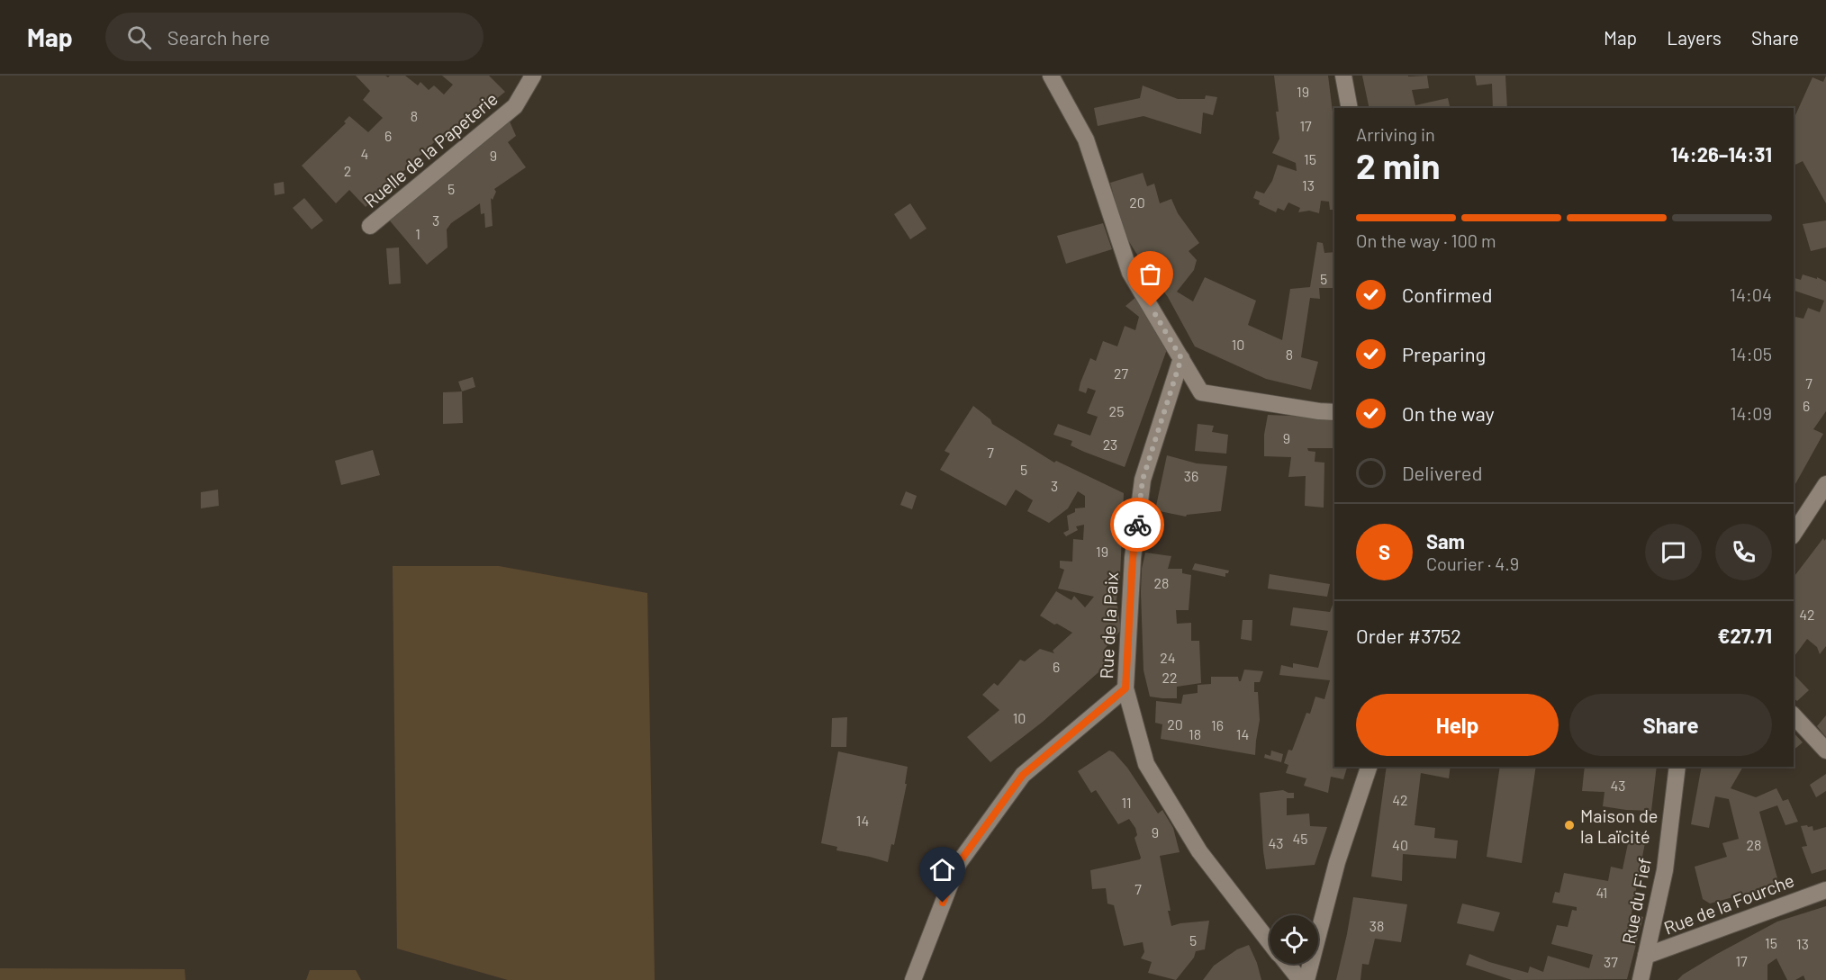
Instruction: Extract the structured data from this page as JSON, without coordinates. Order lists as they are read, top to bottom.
{
  "streets": {
    "street": [
      "Ruelle de la Papeterie",
      "Rue de la Paix",
      "Rue du Fief",
      "Rue de la Fourche"
    ]
  },
  "crossings": [
    ["Rue du Fief", "Rue de la Fourche"]
  ],
  "places": ["Maison de la Laïcité"],
  "house_numbers": [
    "19",
    "8",
    "17",
    "6",
    "4",
    "9",
    "15",
    "2",
    "13",
    "5",
    "20",
    "3",
    "1",
    "5",
    "10",
    "8",
    "27",
    "7",
    "6",
    "25",
    "9",
    "23",
    "7",
    "5",
    "36",
    "3",
    "19",
    "28",
    "42",
    "24",
    "6",
    "22",
    "10",
    "20",
    "16",
    "18",
    "14",
    "43",
    "42",
    "11",
    "14",
    "9",
    "45",
    "43",
    "40",
    "28",
    "7",
    "41",
    "38",
    "5",
    "15",
    "13",
    "17",
    "37"
  ],
  "page": {
    "header": "Map",
    "search": "Search here",
    "nav": ["Map", "Layers", "Share"],
    "heading": ["2 min", "Arriving in", "14:26–14:31"],
    "panel": [
      "Sam",
      "Courier · 4.9",
      "Order #3752",
      "€27.71"
    ],
    "bar": "On the way · 100 m",
    "list": [
      ["Confirmed", "14:04"],
      ["Preparing", "14:05"],
      ["On the way", "14:09"],
      "Delivered"
    ],
    "round": "S",
    "buttons": ["Help", "Share"]
  }
}
